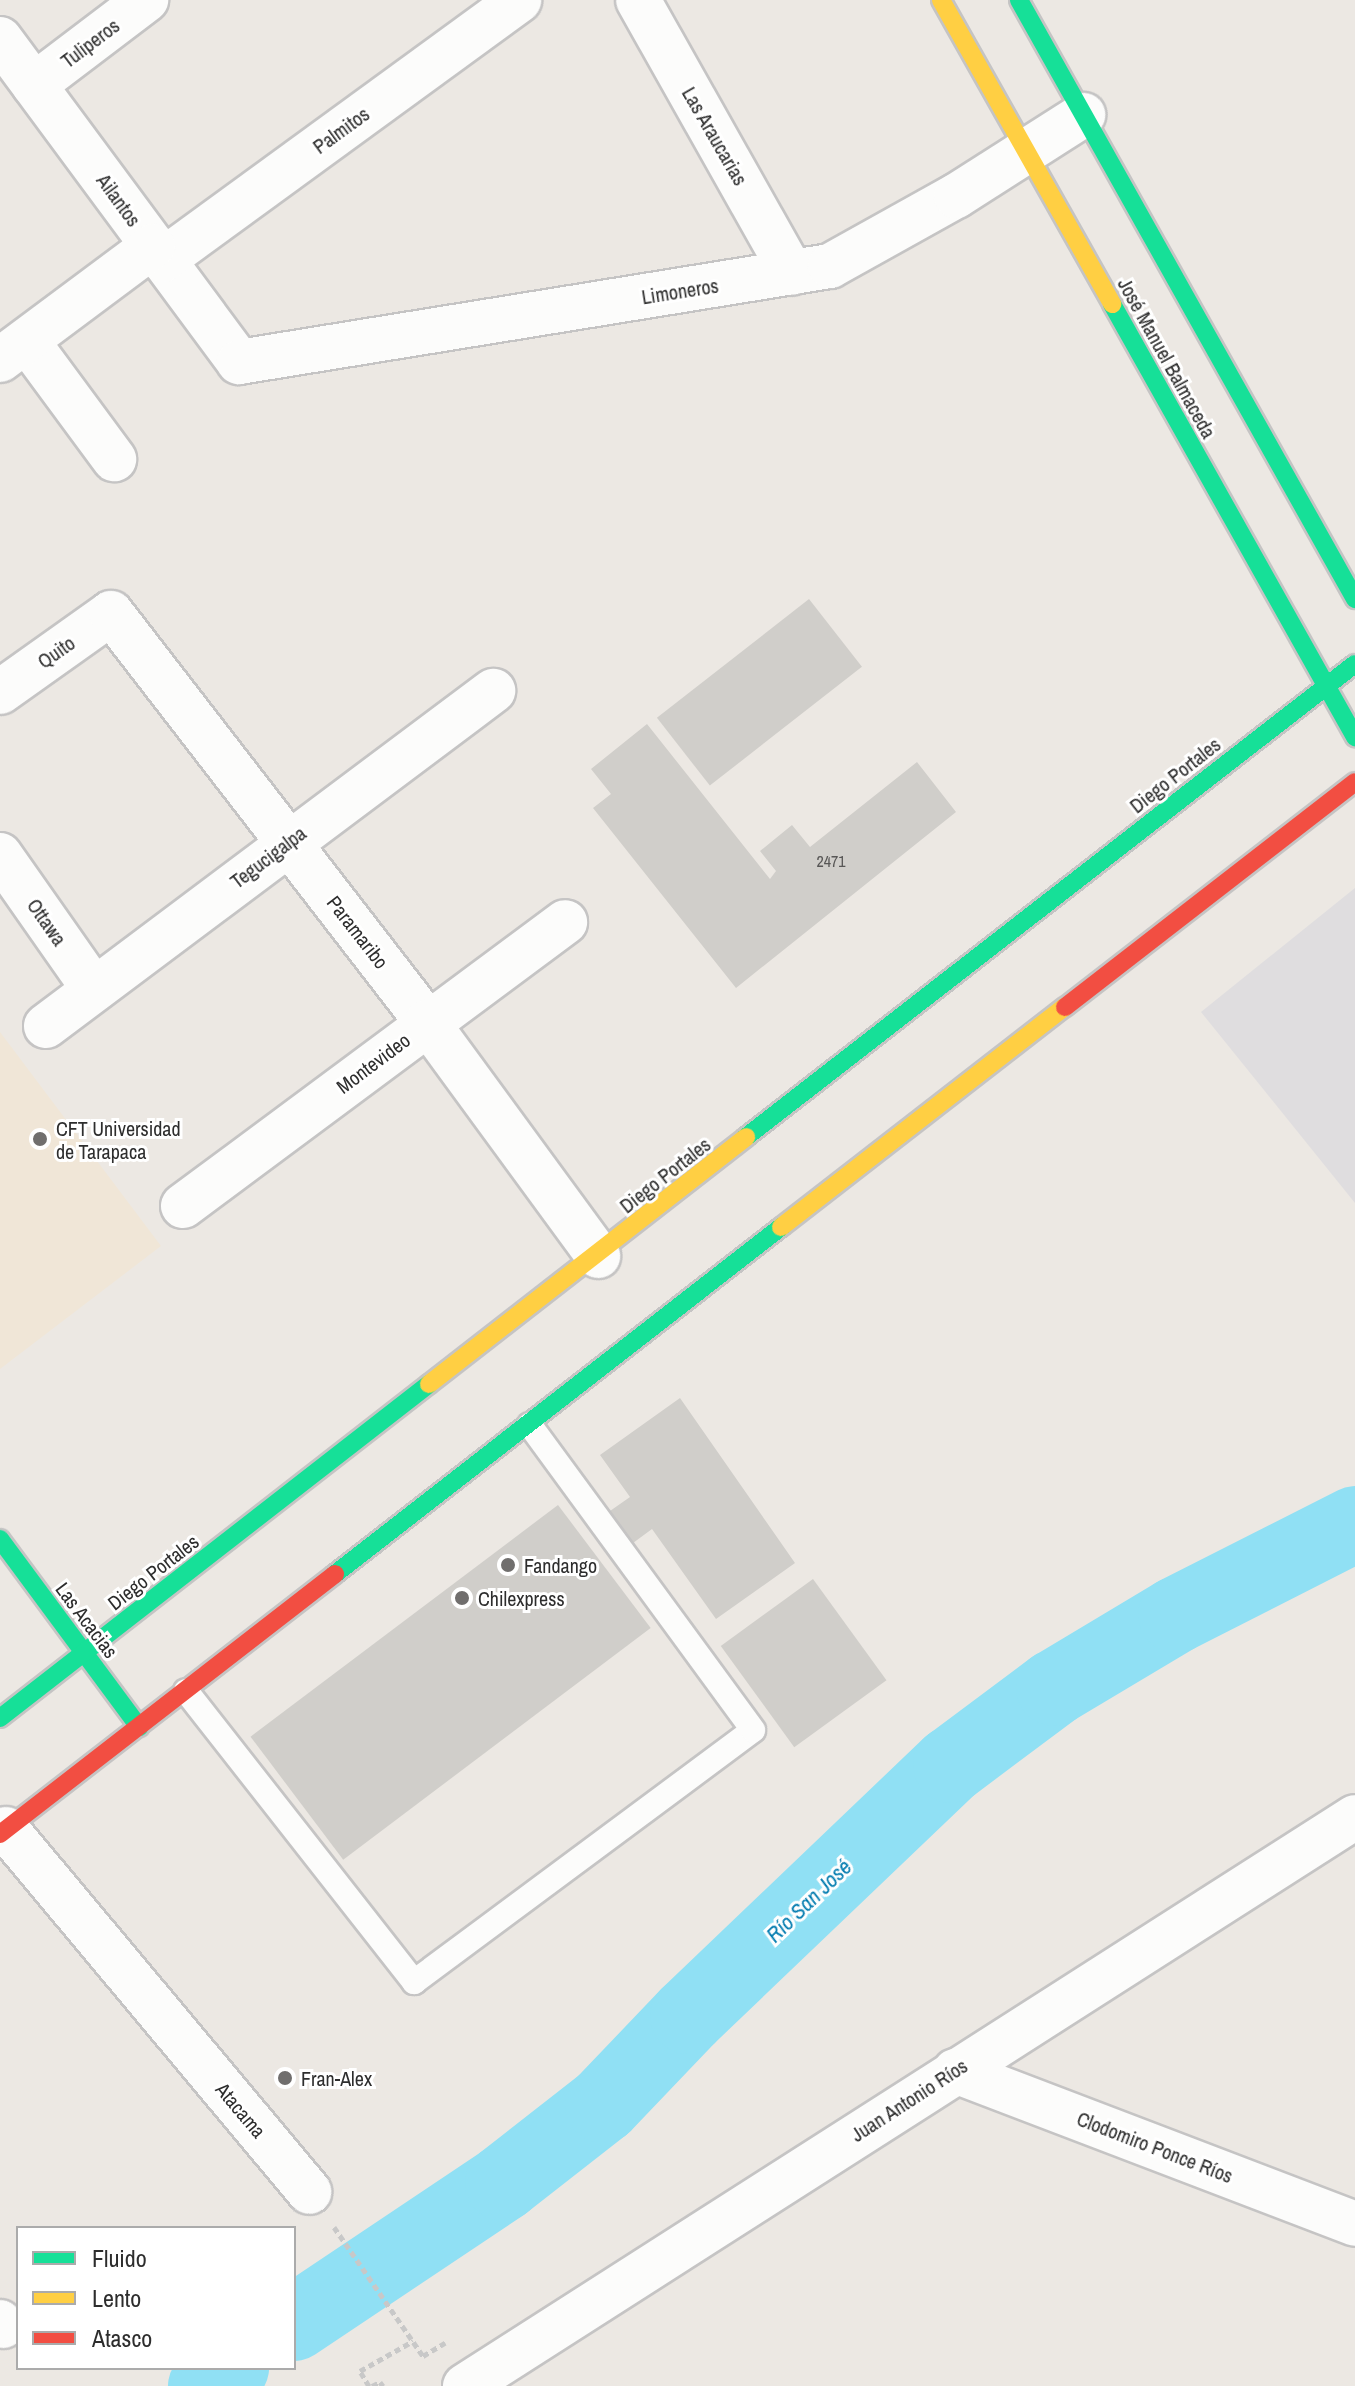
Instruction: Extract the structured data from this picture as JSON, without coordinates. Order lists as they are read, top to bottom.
{
  "streets": {
    "main road": ["José Manuel Balmaceda", "Diego Portales", "Las Acacias"],
    "street": [
      "Tuliperos",
      "Palmitos",
      "Las Araucarias",
      "Ailantos",
      "Limoneros",
      "Quito",
      "Tegucigalpa",
      "Ottawa",
      "Paramaribo",
      "Montevideo",
      "Juan Antonio Ríos",
      "Atacama",
      "Clodomiro Ponce Ríos"
    ]
  },
  "crossings": [
    ["Tuliperos", "Ailantos"],
    ["Palmitos", "Ailantos"],
    ["Las Araucarias", "Limoneros"],
    ["Ailantos", "Limoneros"],
    ["Limoneros", "José Manuel Balmaceda"],
    ["José Manuel Balmaceda", "Diego Portales"],
    ["Quito", "Paramaribo"],
    ["Diego Portales", "Paramaribo"],
    ["Diego Portales", "Las Acacias"],
    ["Tegucigalpa", "Ottawa"],
    ["Tegucigalpa", "Paramaribo"],
    ["Paramaribo", "Montevideo"],
    ["Juan Antonio Ríos", "Clodomiro Ponce Ríos"]
  ],
  "water": ["Río San José"],
  "places": [
    "CFT Universidad de Tarapaca",
    "Fandango",
    "Chilexpress",
    "Fran-Alex"
  ],
  "house_numbers": ["2471"],
  "legend": ["Fluido", "Lento", "Atasco"]
}
